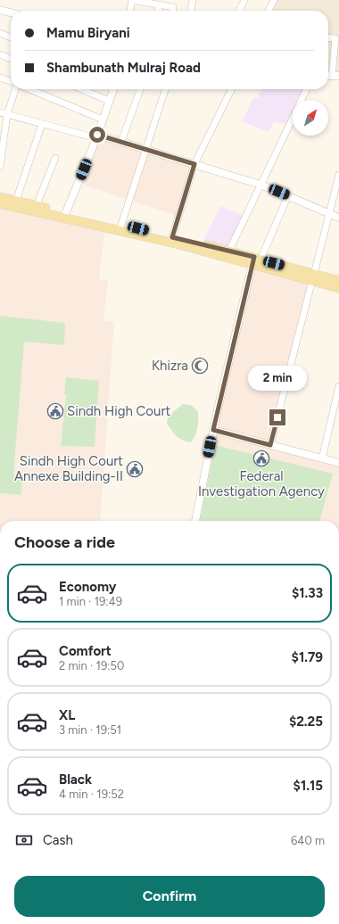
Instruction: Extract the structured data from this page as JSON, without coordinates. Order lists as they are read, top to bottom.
{
  "places": {
    "mosque": ["Khizra"],
    "public building": ["Sindh High Court", "Federal Investigation Agency", "Sindh High Court Annexe Building-II"]
  },
  "north": "top right",
  "page": {
    "banner": ["Mamu Biryani", "Shambunath Mulraj Road"],
    "bubble": "2 min",
    "heading": "Choose a ride",
    "list": [
      {
        "name": "Economy",
        "note": "1 min · 19:49",
        "value": "$1.33"
      },
      {
        "name": "Comfort",
        "note": "2 min · 19:50",
        "value": "$1.79"
      },
      {
        "name": "XL",
        "note": "3 min · 19:51",
        "value": "$2.25"
      },
      {
        "name": "Black",
        "note": "4 min · 19:52",
        "value": "$1.15"
      }
    ],
    "pay": ["Cash", "640 m"],
    "buttons": "Confirm"
  }
}
